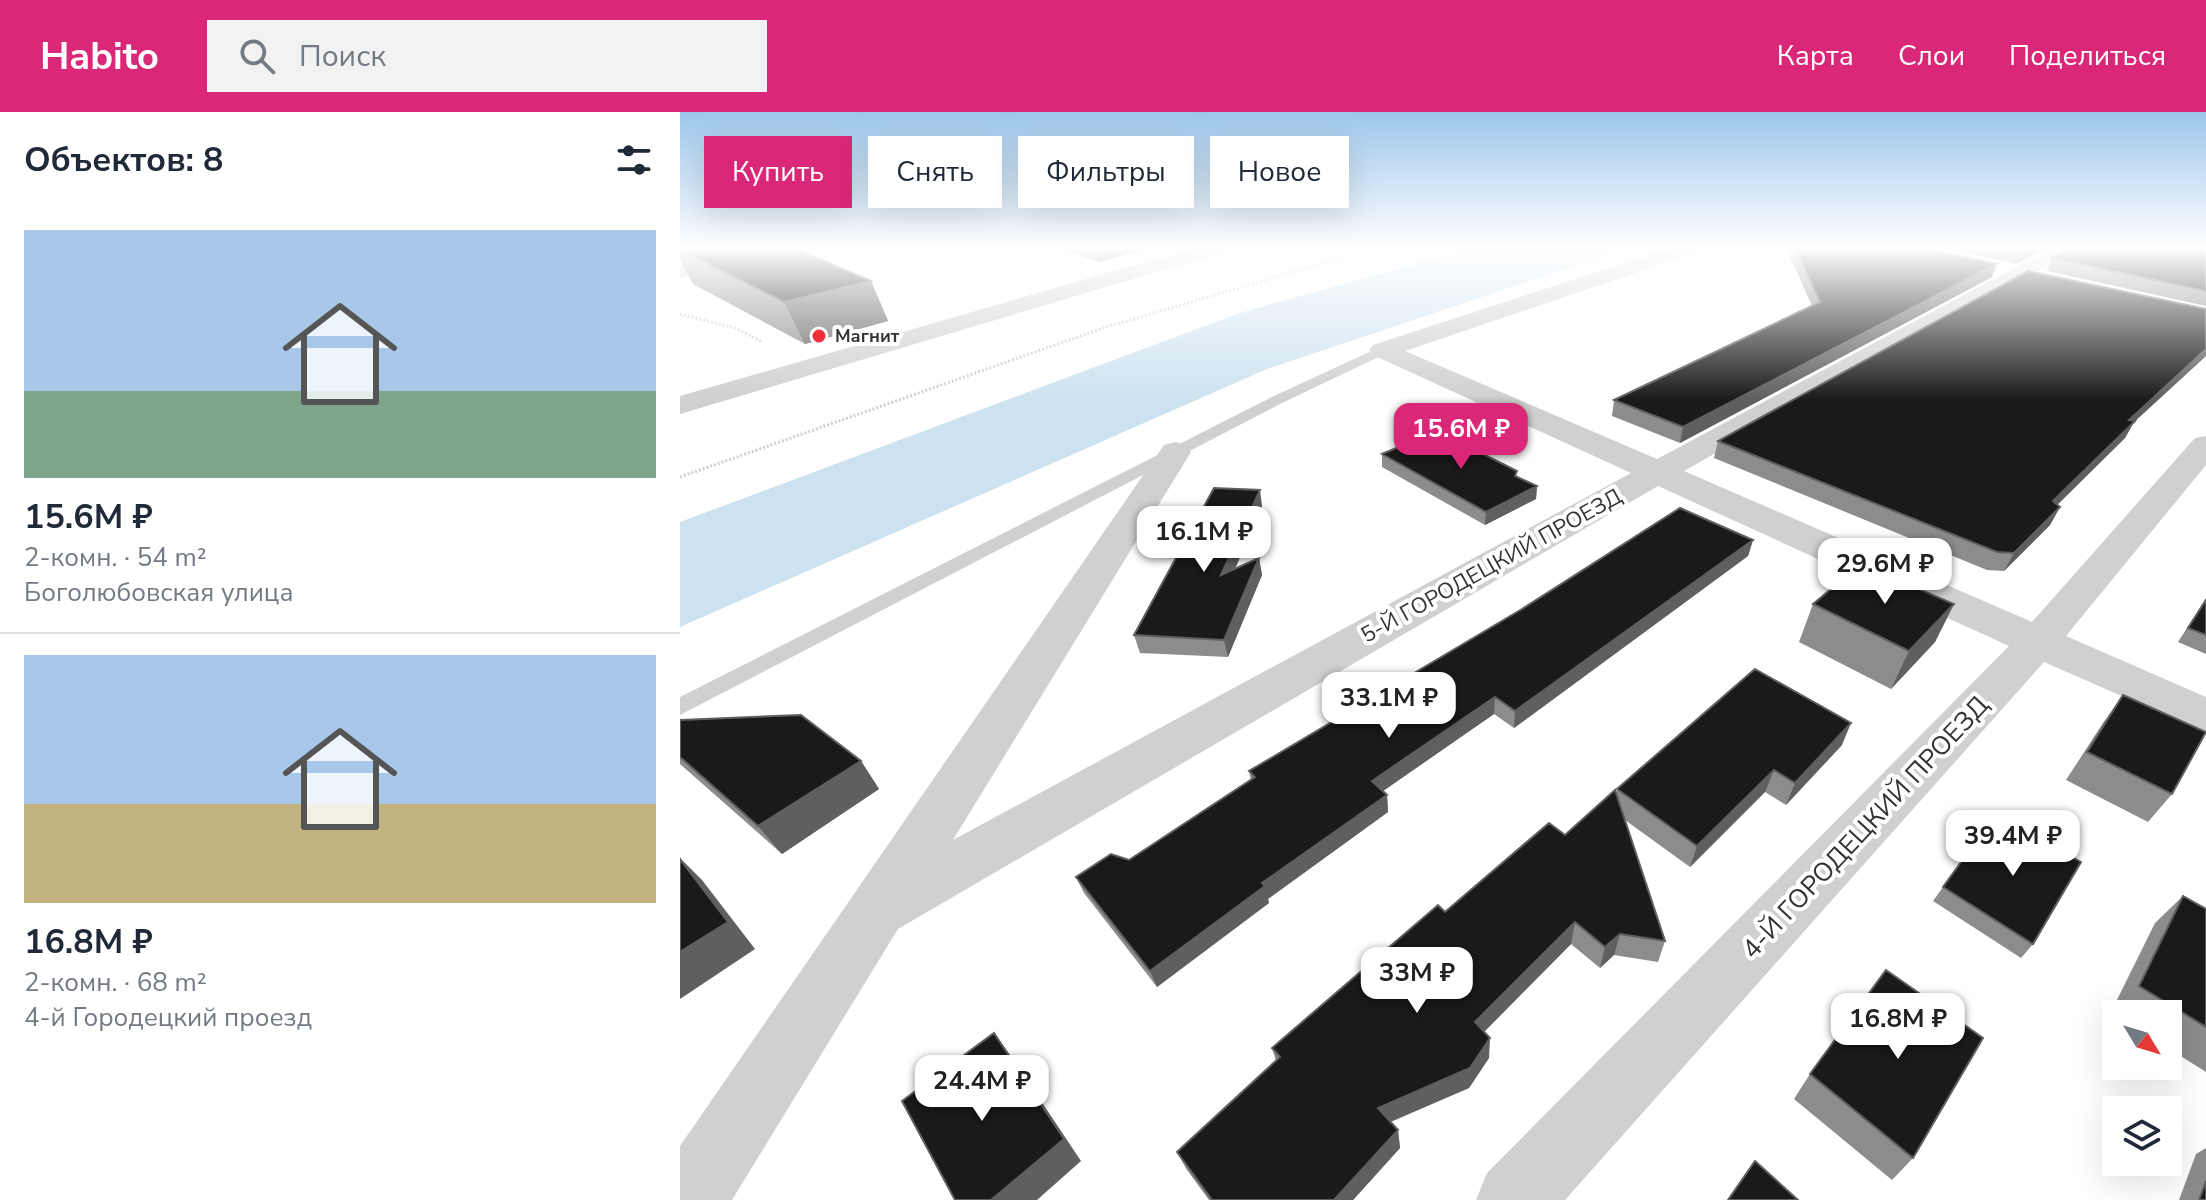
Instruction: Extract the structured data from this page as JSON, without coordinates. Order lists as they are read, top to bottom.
{
  "streets": {
    "street": ["5-Й ГОРОДЕЦКИЙ ПРОЕЗД", "4-Й ГОРОДЕЦКИЙ ПРОЕЗД"]
  },
  "places": ["Магнит"],
  "north": "bottom right",
  "page": {
    "header": "Habito",
    "search": "Поиск",
    "nav": ["Карта", "Слои", "Поделиться"],
    "heading": "Объектов: 8",
    "chip": [
      "Купить",
      "Снять",
      "Фильтры",
      "Новое"
    ],
    "list": [
      {
        "name": "15.6M ₽",
        "note": "2-комн. · 54 m² · Боголюбовская улица"
      },
      {
        "name": "16.8M ₽",
        "note": "2-комн. · 68 m² · 4-й Городецкий проезд"
      }
    ],
    "price": [
      "15.6M ₽",
      "16.1M ₽",
      "29.6M ₽",
      "33.1M ₽",
      "39.4M ₽",
      "33M ₽",
      "16.8M ₽",
      "24.4M ₽"
    ]
  }
}
